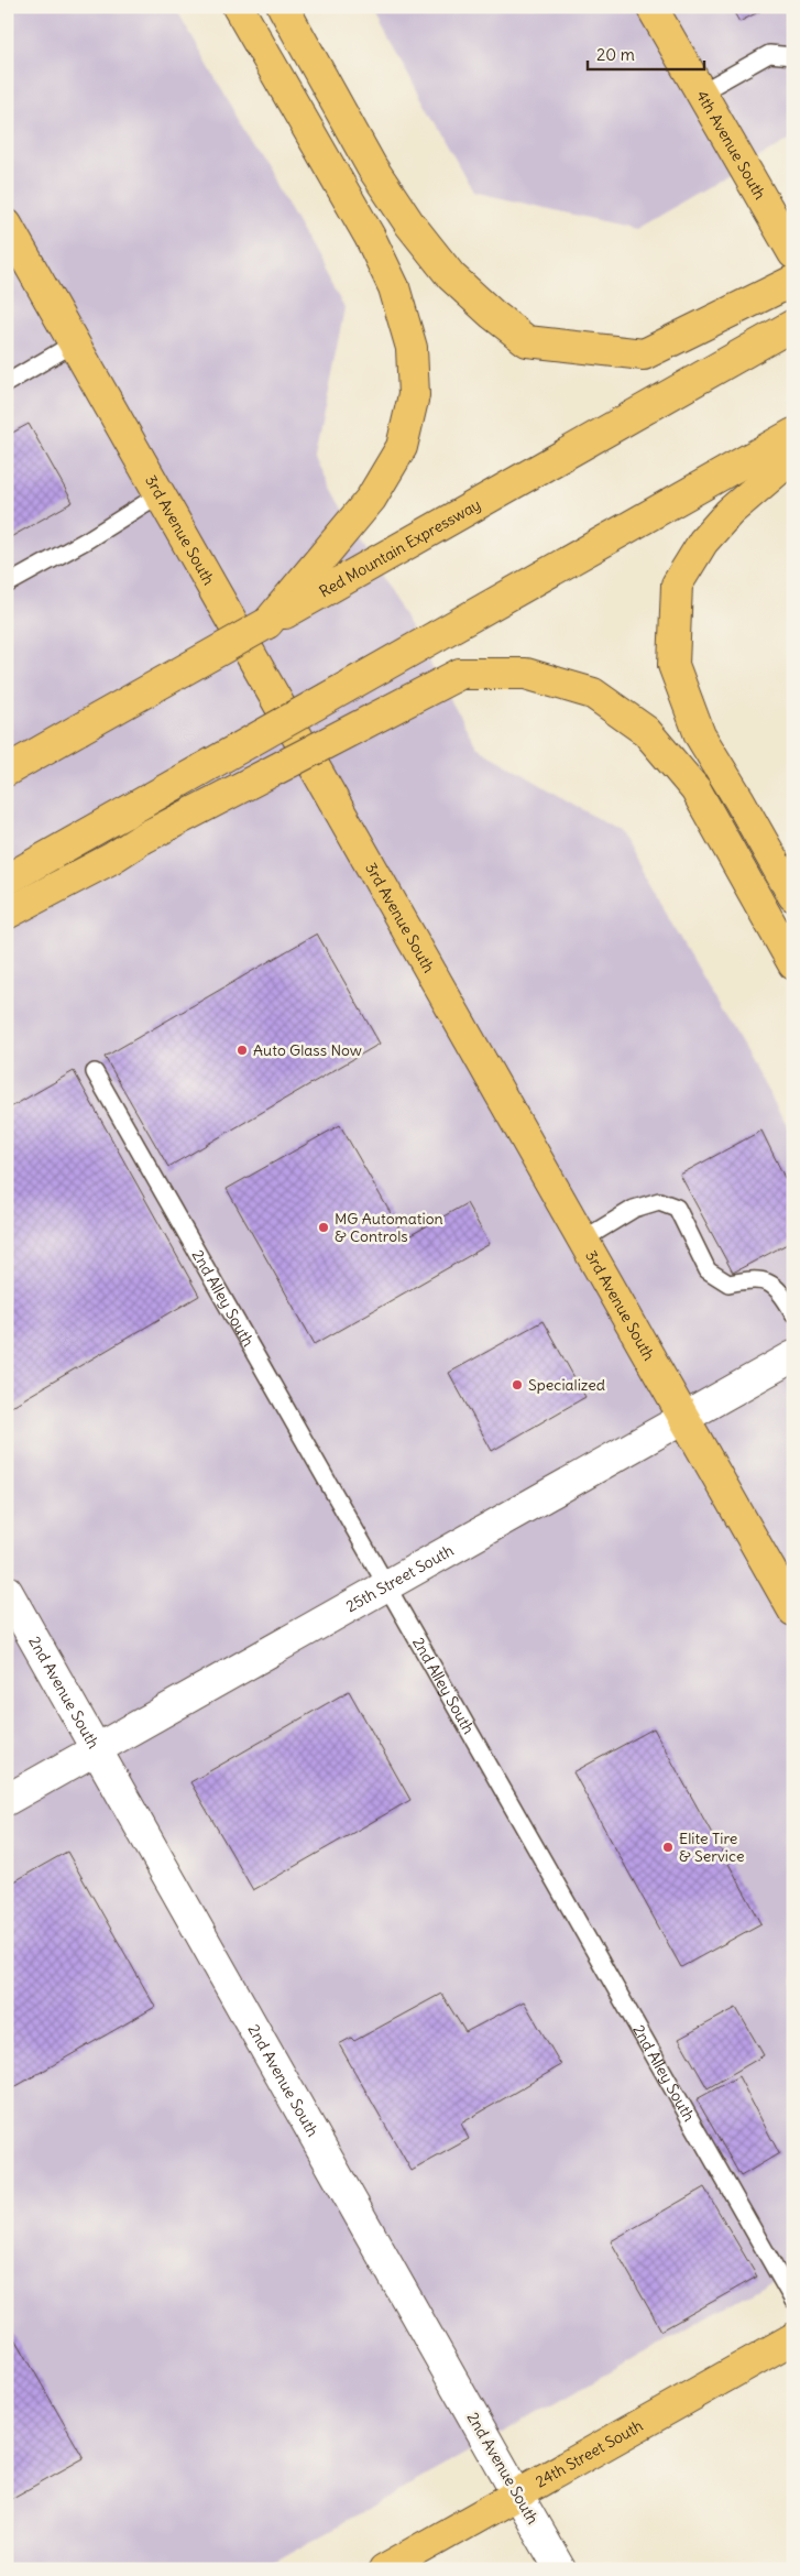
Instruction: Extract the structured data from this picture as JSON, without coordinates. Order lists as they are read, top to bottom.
{
  "streets": {
    "main road": [
      "4th Avenue South",
      "3rd Avenue South",
      "Red Mountain Expressway",
      "24th Street South"
    ],
    "street": ["25th Street South", "2nd Avenue South"],
    "lane": ["2nd Alley South"]
  },
  "crossings": [
    ["3rd Avenue South", "25th Street South"],
    ["2nd Alley South", "25th Street South"],
    ["25th Street South", "2nd Avenue South"],
    ["2nd Avenue South", "24th Street South"]
  ],
  "places": [
    "Auto Glass Now",
    "MG Automation & Controls",
    "Specialized",
    "Elite Tire & Service"
  ],
  "scale_bar": "20 m"
}
